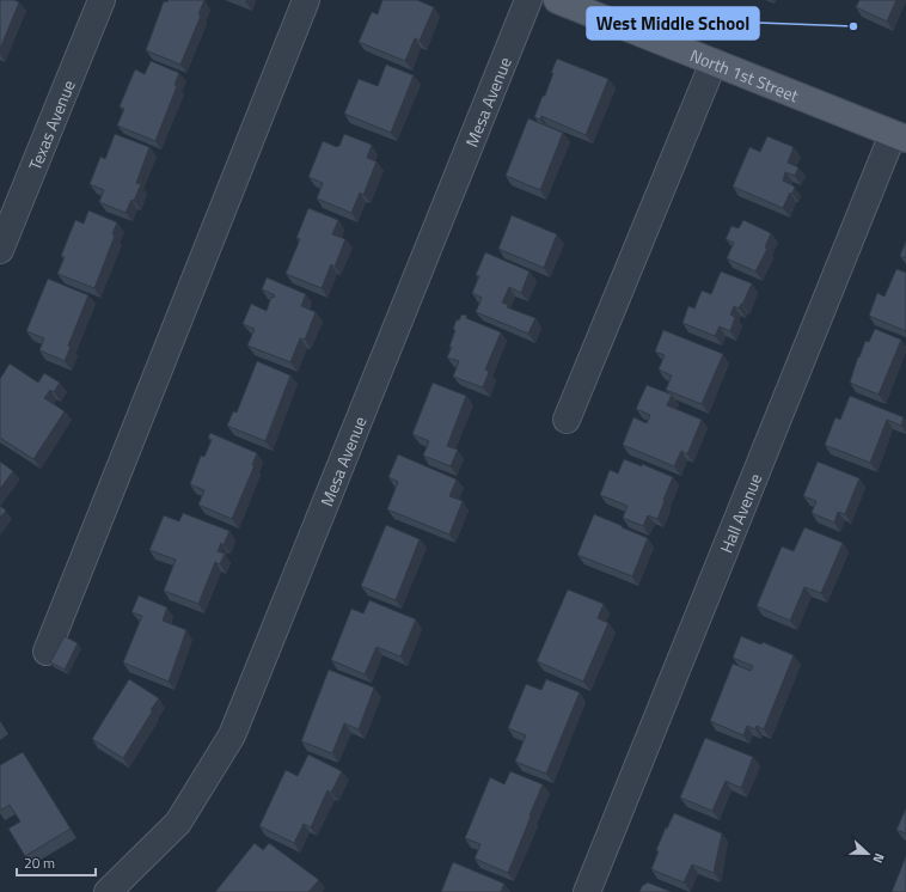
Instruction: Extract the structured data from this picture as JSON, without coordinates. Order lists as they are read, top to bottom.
{
  "streets": {
    "main road": ["North 1st Street"],
    "street": ["Mesa Avenue", "Texas Avenue", "Hall Avenue"]
  },
  "crossings": [
    ["North 1st Street", "Hall Avenue"]
  ],
  "places": ["West Middle School"],
  "scale_bar": "20 m",
  "north": "right"
}
